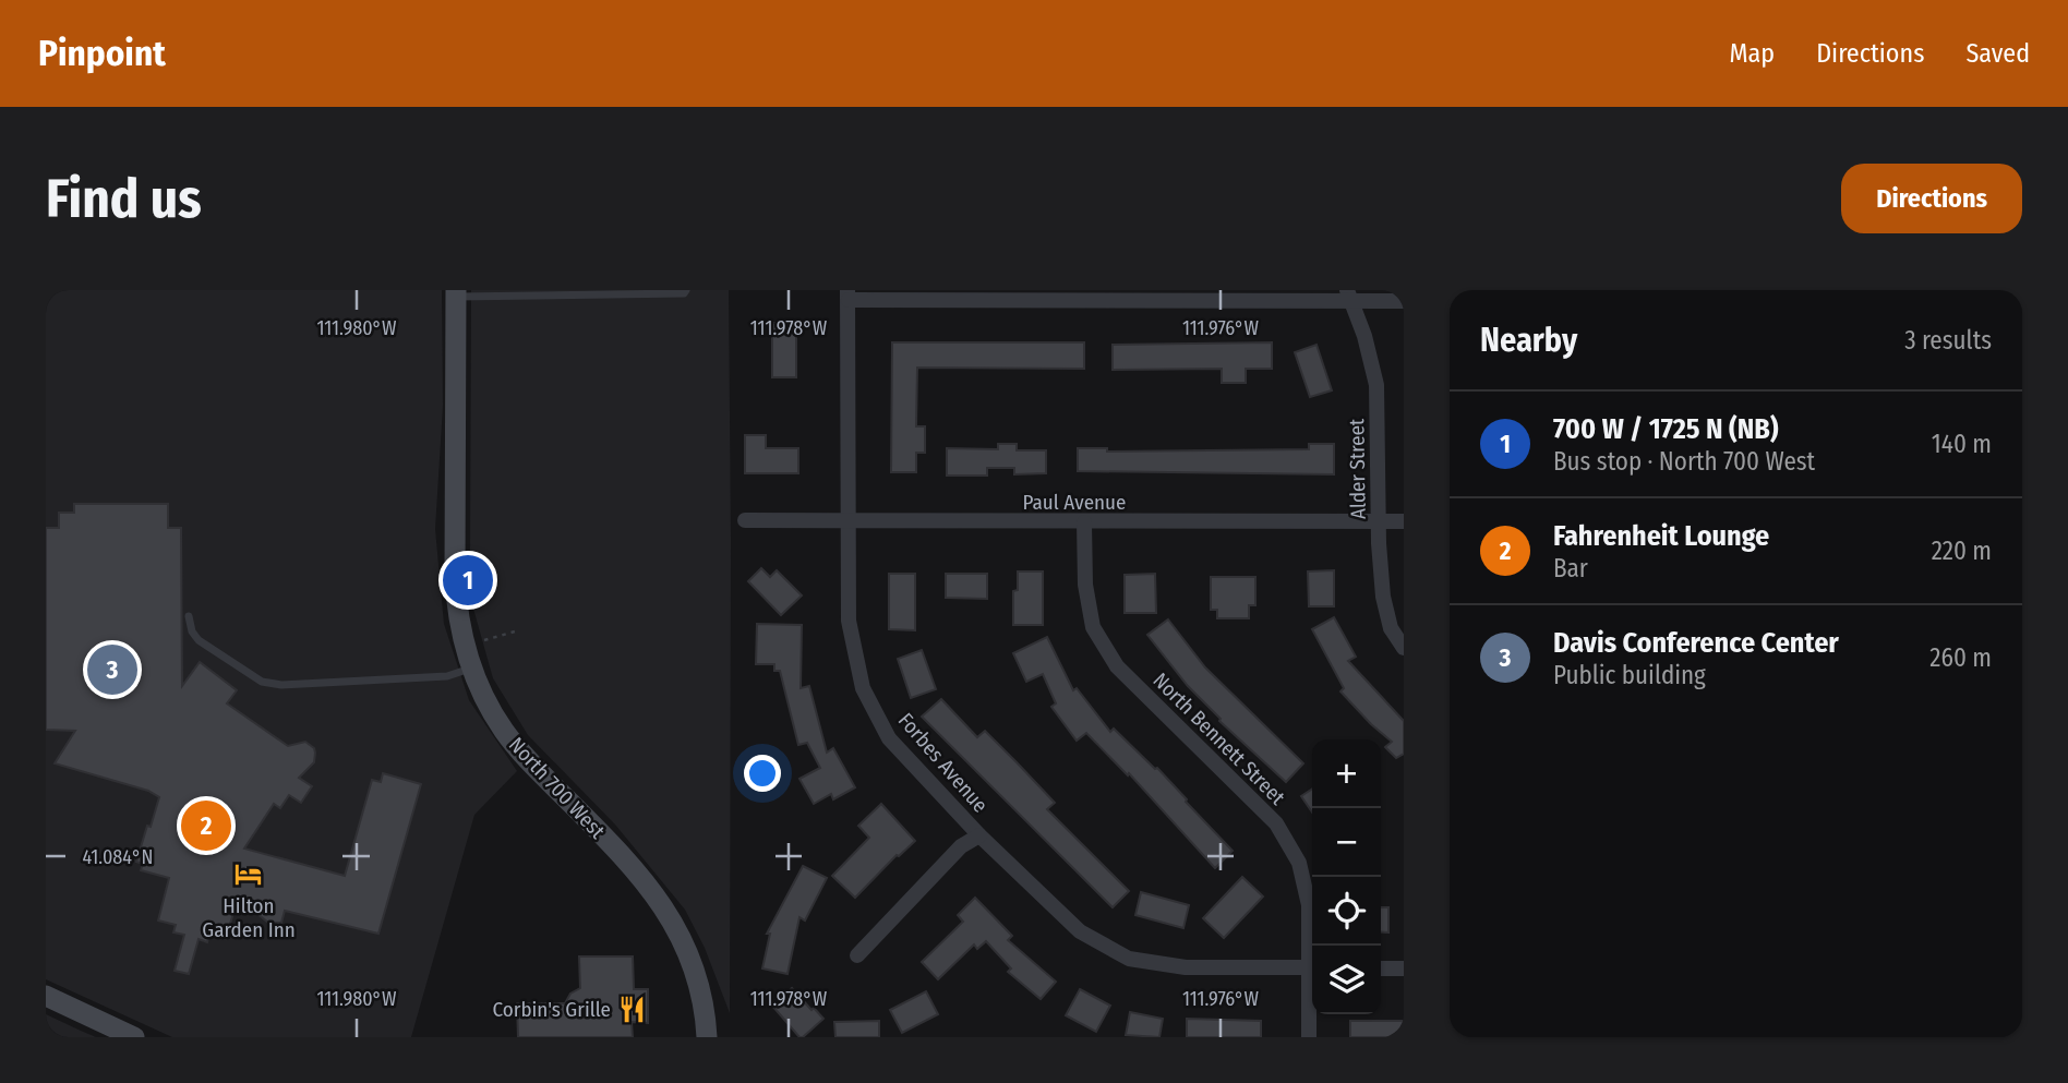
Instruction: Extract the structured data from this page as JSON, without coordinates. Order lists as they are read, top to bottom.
{
  "streets": {
    "street": [
      "Alder Street",
      "Paul Avenue",
      "North Bennett Street",
      "Forbes Avenue",
      "North 700 West"
    ]
  },
  "crossings": [
    ["Alder Street", "Paul Avenue"],
    ["Paul Avenue", "North Bennett Street"],
    ["Paul Avenue", "Forbes Avenue"]
  ],
  "places": {
    "hotel": ["Hilton Garden Inn"],
    "restaurant": ["Corbin's Grille"]
  },
  "page": {
    "header": "Pinpoint",
    "nav": ["Map", "Directions", "Saved"],
    "buttons": "Directions",
    "title": "Find us",
    "heading": ["Nearby", "3 results"],
    "list": [
      {
        "mark": "1",
        "name": "700 W / 1725 N (NB)",
        "note": "Bus stop · North 700 West",
        "value": "140 m"
      },
      {
        "mark": "2",
        "name": "Fahrenheit Lounge",
        "note": "Bar",
        "value": "220 m"
      },
      {
        "mark": "3",
        "name": "Davis Conference Center",
        "note": "Public building",
        "value": "260 m"
      }
    ],
    "pins": ["1", "3", "2"],
    "map_buttons": ["+", "−"]
  },
  "coordinates": [
    "111.980°W",
    "111.978°W",
    "111.976°W",
    "41.084°N"
  ]
}
